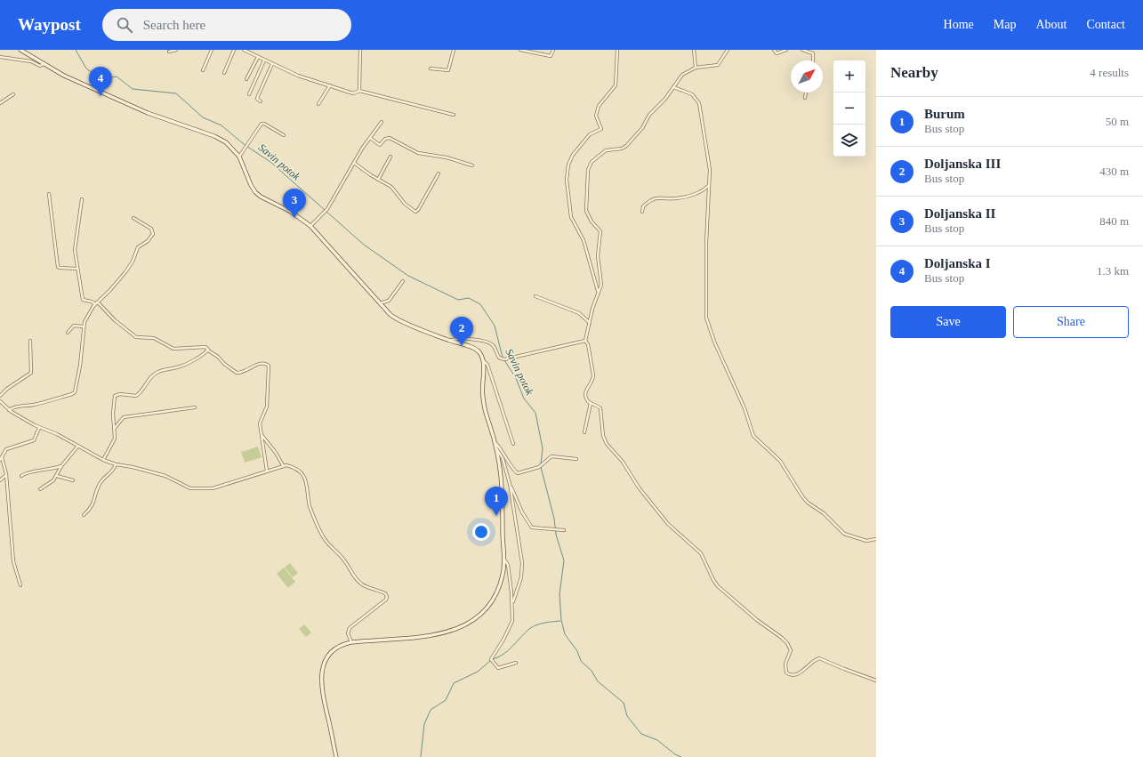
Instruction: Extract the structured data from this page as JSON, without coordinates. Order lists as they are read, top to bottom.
{
  "water": ["Savin potok"],
  "north": "top right",
  "page": {
    "header": "Waypost",
    "search": "Search here",
    "nav": [
      "Home",
      "Map",
      "About",
      "Contact"
    ],
    "heading": ["Nearby", "4 results"],
    "map_buttons": ["+", "−"],
    "pins": [
      "4",
      "3",
      "2",
      "1"
    ],
    "list": [
      {
        "mark": "1",
        "name": "Burum",
        "note": "Bus stop",
        "value": "50 m"
      },
      {
        "mark": "2",
        "name": "Doljanska III",
        "note": "Bus stop",
        "value": "430 m"
      },
      {
        "mark": "3",
        "name": "Doljanska II",
        "note": "Bus stop",
        "value": "840 m"
      },
      {
        "mark": "4",
        "name": "Doljanska I",
        "note": "Bus stop",
        "value": "1.3 km"
      }
    ],
    "buttons": ["Save", "Share"]
  }
}
